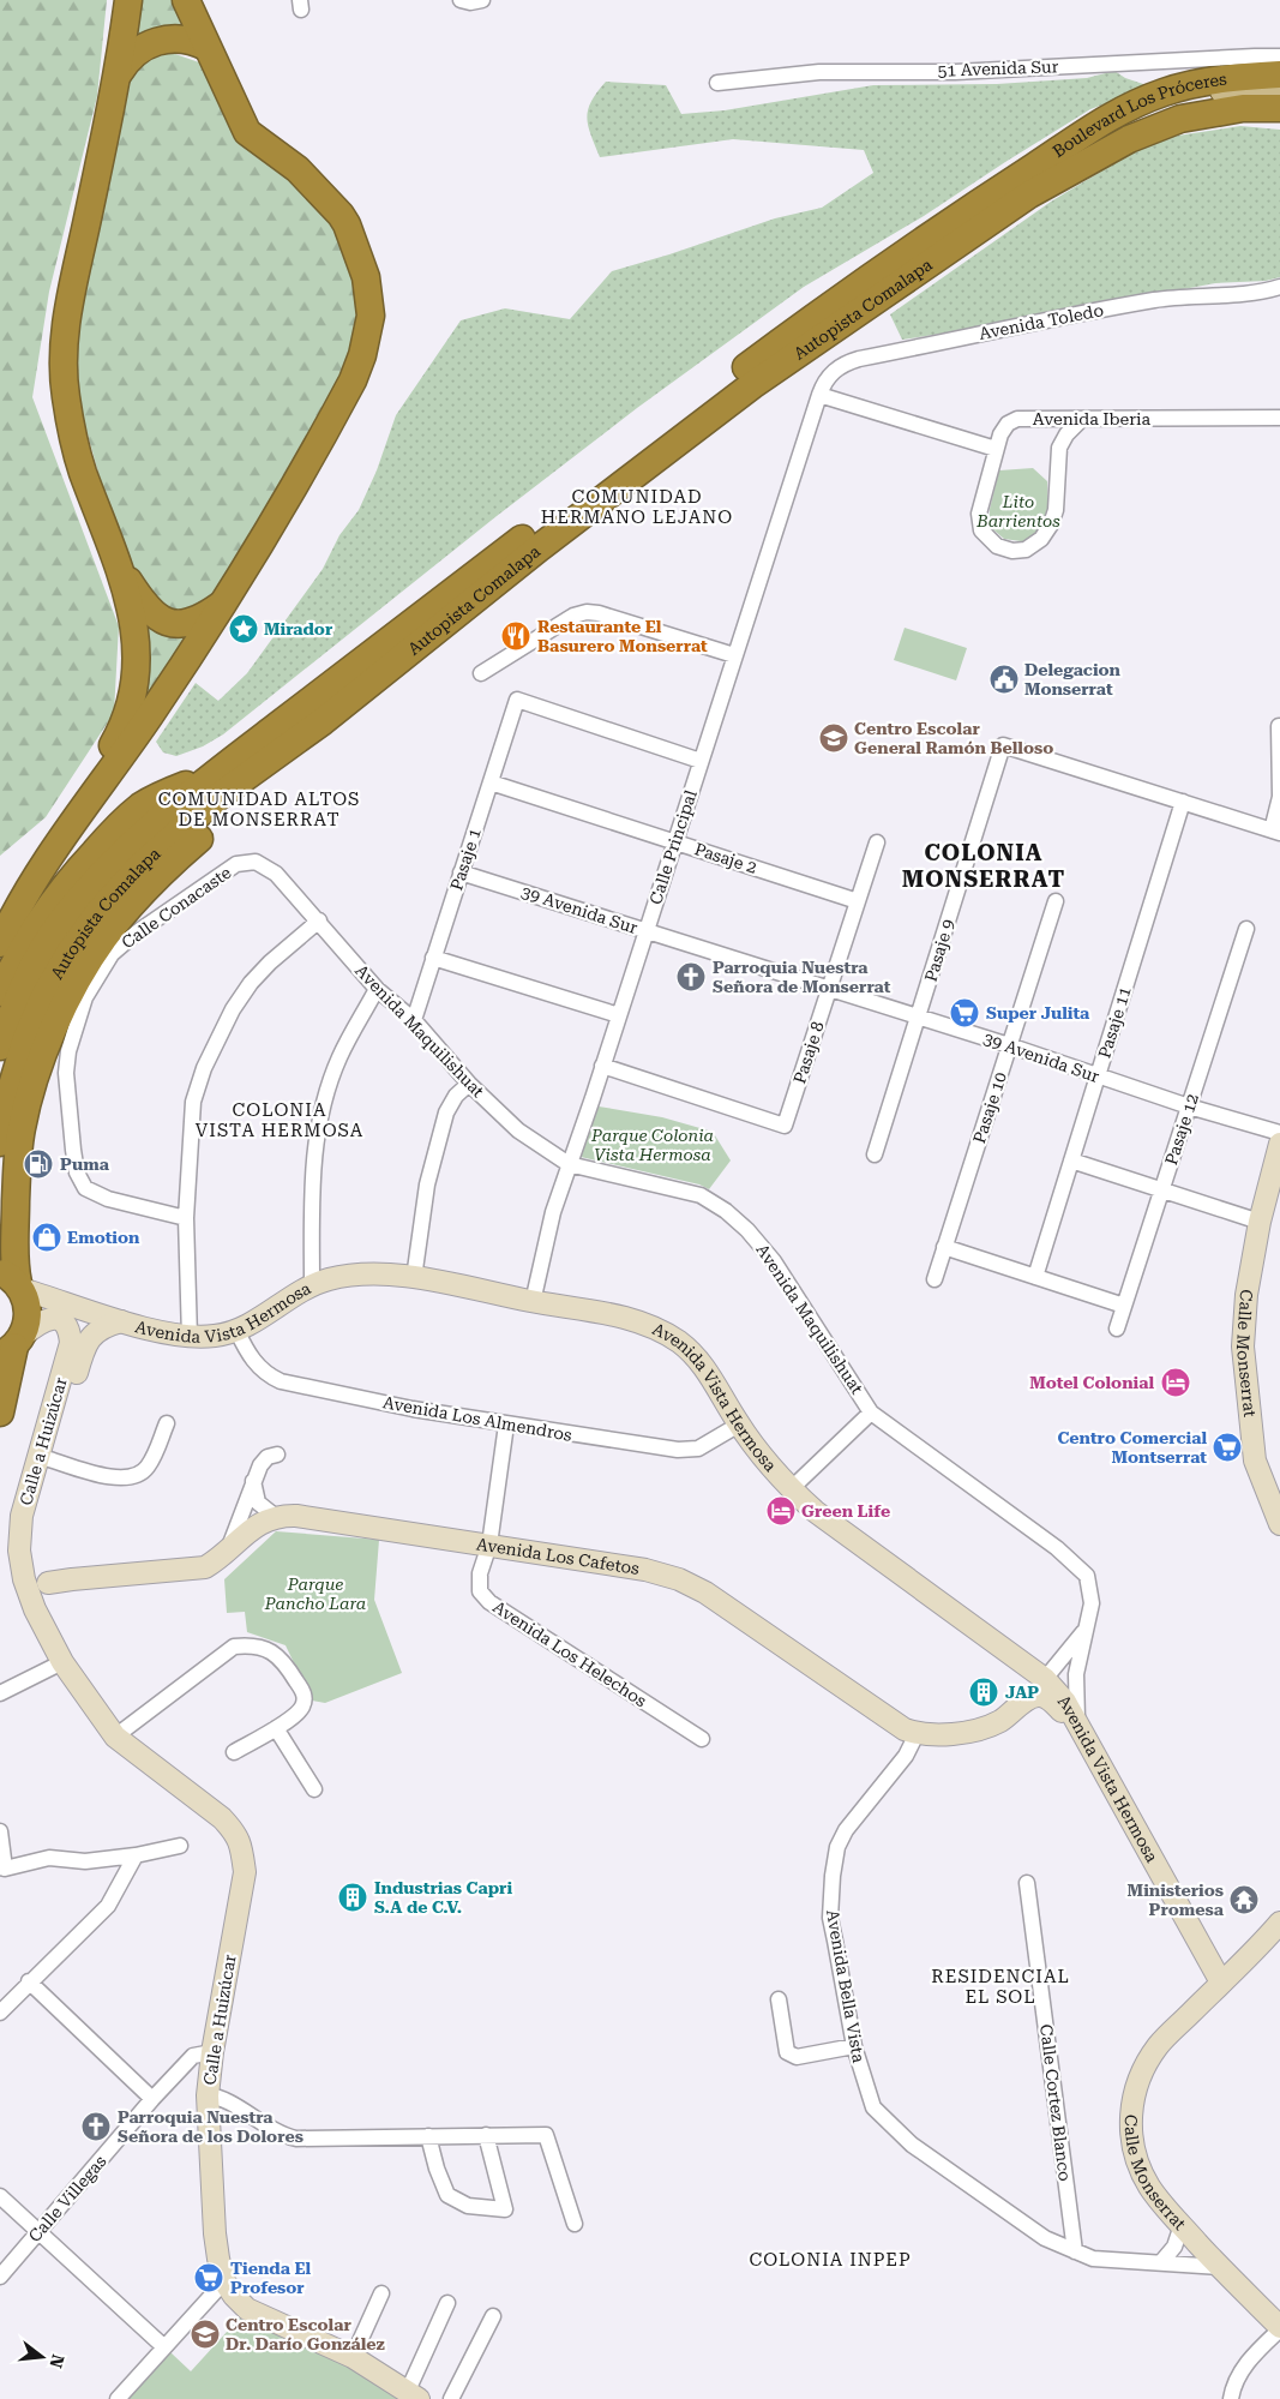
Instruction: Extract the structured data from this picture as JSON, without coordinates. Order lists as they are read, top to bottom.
{
  "streets": {
    "highway": ["Boulevard Los Próceres", "Autopista Comalapa"],
    "street": [
      "51 Avenida Sur",
      "Avenida Toledo",
      "Avenida Iberia",
      "Calle Principal",
      "Pasaje 2",
      "Pasaje 1",
      "Calle Conacaste",
      "39 Avenida Sur",
      "Pasaje 9",
      "Pasaje 11",
      "Avenida Maquilishuat",
      "Pasaje 8",
      "Pasaje 10",
      "Pasaje 12",
      "Avenida Vista Hermosa",
      "Calle Monserrat",
      "Avenida Los Almendros",
      "Calle a Huizúcar",
      "Avenida Los Cafetos",
      "Avenida Los Helechos",
      "Avenida Bella Vista",
      "Calle Cortez Blanco",
      "Calle Villegas"
    ]
  },
  "crossings": [
    ["Boulevard Los Próceres", "Autopista Comalapa"],
    ["Avenida Toledo", "Calle Principal"],
    ["Calle Principal", "Pasaje 2"],
    ["Calle Principal", "Pasaje 1"],
    ["Calle Principal", "39 Avenida Sur"],
    ["Calle Principal", "Avenida Maquilishuat"],
    ["Calle Principal", "Pasaje 8"],
    ["Calle Principal", "Avenida Vista Hermosa"],
    ["Pasaje 2", "Pasaje 1"],
    ["Pasaje 2", "Pasaje 8"],
    ["Pasaje 1", "39 Avenida Sur"],
    ["Pasaje 1", "Avenida Maquilishuat"],
    ["Calle Conacaste", "Avenida Maquilishuat"],
    ["39 Avenida Sur", "Pasaje 9"],
    ["39 Avenida Sur", "Pasaje 11"],
    ["39 Avenida Sur", "Pasaje 8"],
    ["39 Avenida Sur", "Pasaje 10"],
    ["39 Avenida Sur", "Pasaje 12"],
    ["Pasaje 9", "Pasaje 11"],
    ["Avenida Maquilishuat", "Avenida Vista Hermosa"],
    ["Avenida Vista Hermosa", "Calle Monserrat"],
    ["Avenida Vista Hermosa", "Avenida Los Almendros"],
    ["Avenida Vista Hermosa", "Calle a Huizúcar"],
    ["Calle Monserrat", "Avenida Bella Vista"],
    ["Avenida Los Almendros", "Avenida Los Helechos"],
    ["Calle a Huizúcar", "Avenida Los Cafetos"],
    ["Calle a Huizúcar", "Calle Villegas"],
    ["Avenida Los Cafetos", "Avenida Los Helechos"],
    ["Avenida Los Cafetos", "Avenida Bella Vista"],
    ["Avenida Bella Vista", "Calle Cortez Blanco"]
  ],
  "districts": [
    "COMUNIDAD HERMANO LEJANO",
    "COMUNIDAD ALTOS DE MONSERRAT",
    "COLONIA MONSERRAT",
    "COLONIA VISTA HERMOSA",
    "RESIDENCIAL EL SOL",
    "COLONIA INPEP"
  ],
  "parks": ["Lito Barrientos", "Parque Colonia Vista Hermosa", "Parque Pancho Lara"],
  "places": {
    "place": ["Mirador"],
    "restaurant": ["Restaurante El Basurero Monserrat"],
    "public building": ["Delegacion Monserrat"],
    "school or university": ["Centro Escolar General Ramón Belloso", "Centro Escolar Dr. Darío González"],
    "church": ["Parroquia Nuestra Señora de Monserrat", "Parroquia Nuestra Señora de los Dolores"],
    "supermarket": ["Super Julita", "Centro Comercial Montserrat", "Tienda El Profesor"],
    "fuel station": ["Puma"],
    "shop": ["Emotion"],
    "hotel": ["Motel Colonial", "Green Life"],
    "building": ["JAP", "Industrias Capri S.A de C.V."],
    "temple": ["Ministerios Promesa"]
  },
  "north": "right"
}
